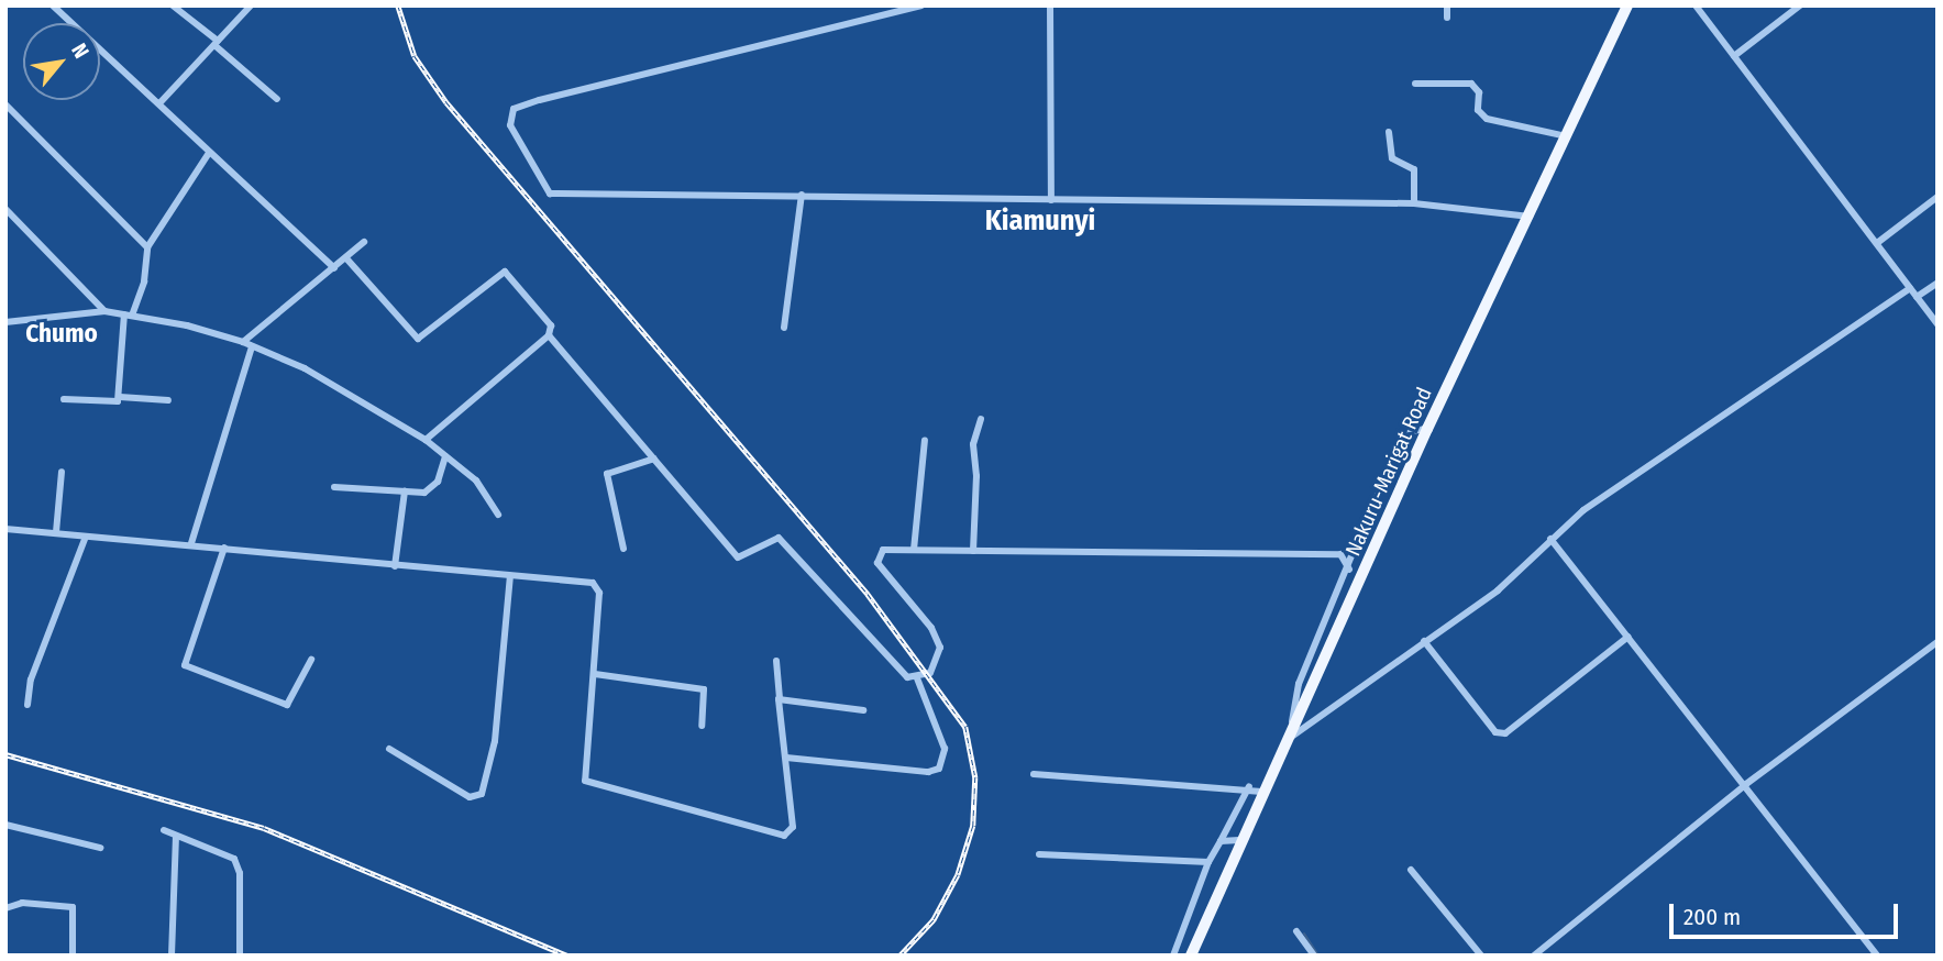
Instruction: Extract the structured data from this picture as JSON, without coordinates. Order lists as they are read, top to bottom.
{
  "streets": {
    "main road": ["Nakuru-Marigat Road"]
  },
  "districts": ["Kiamunyi", "Chumo"],
  "scale_bar": "200 m",
  "north": "top right"
}
